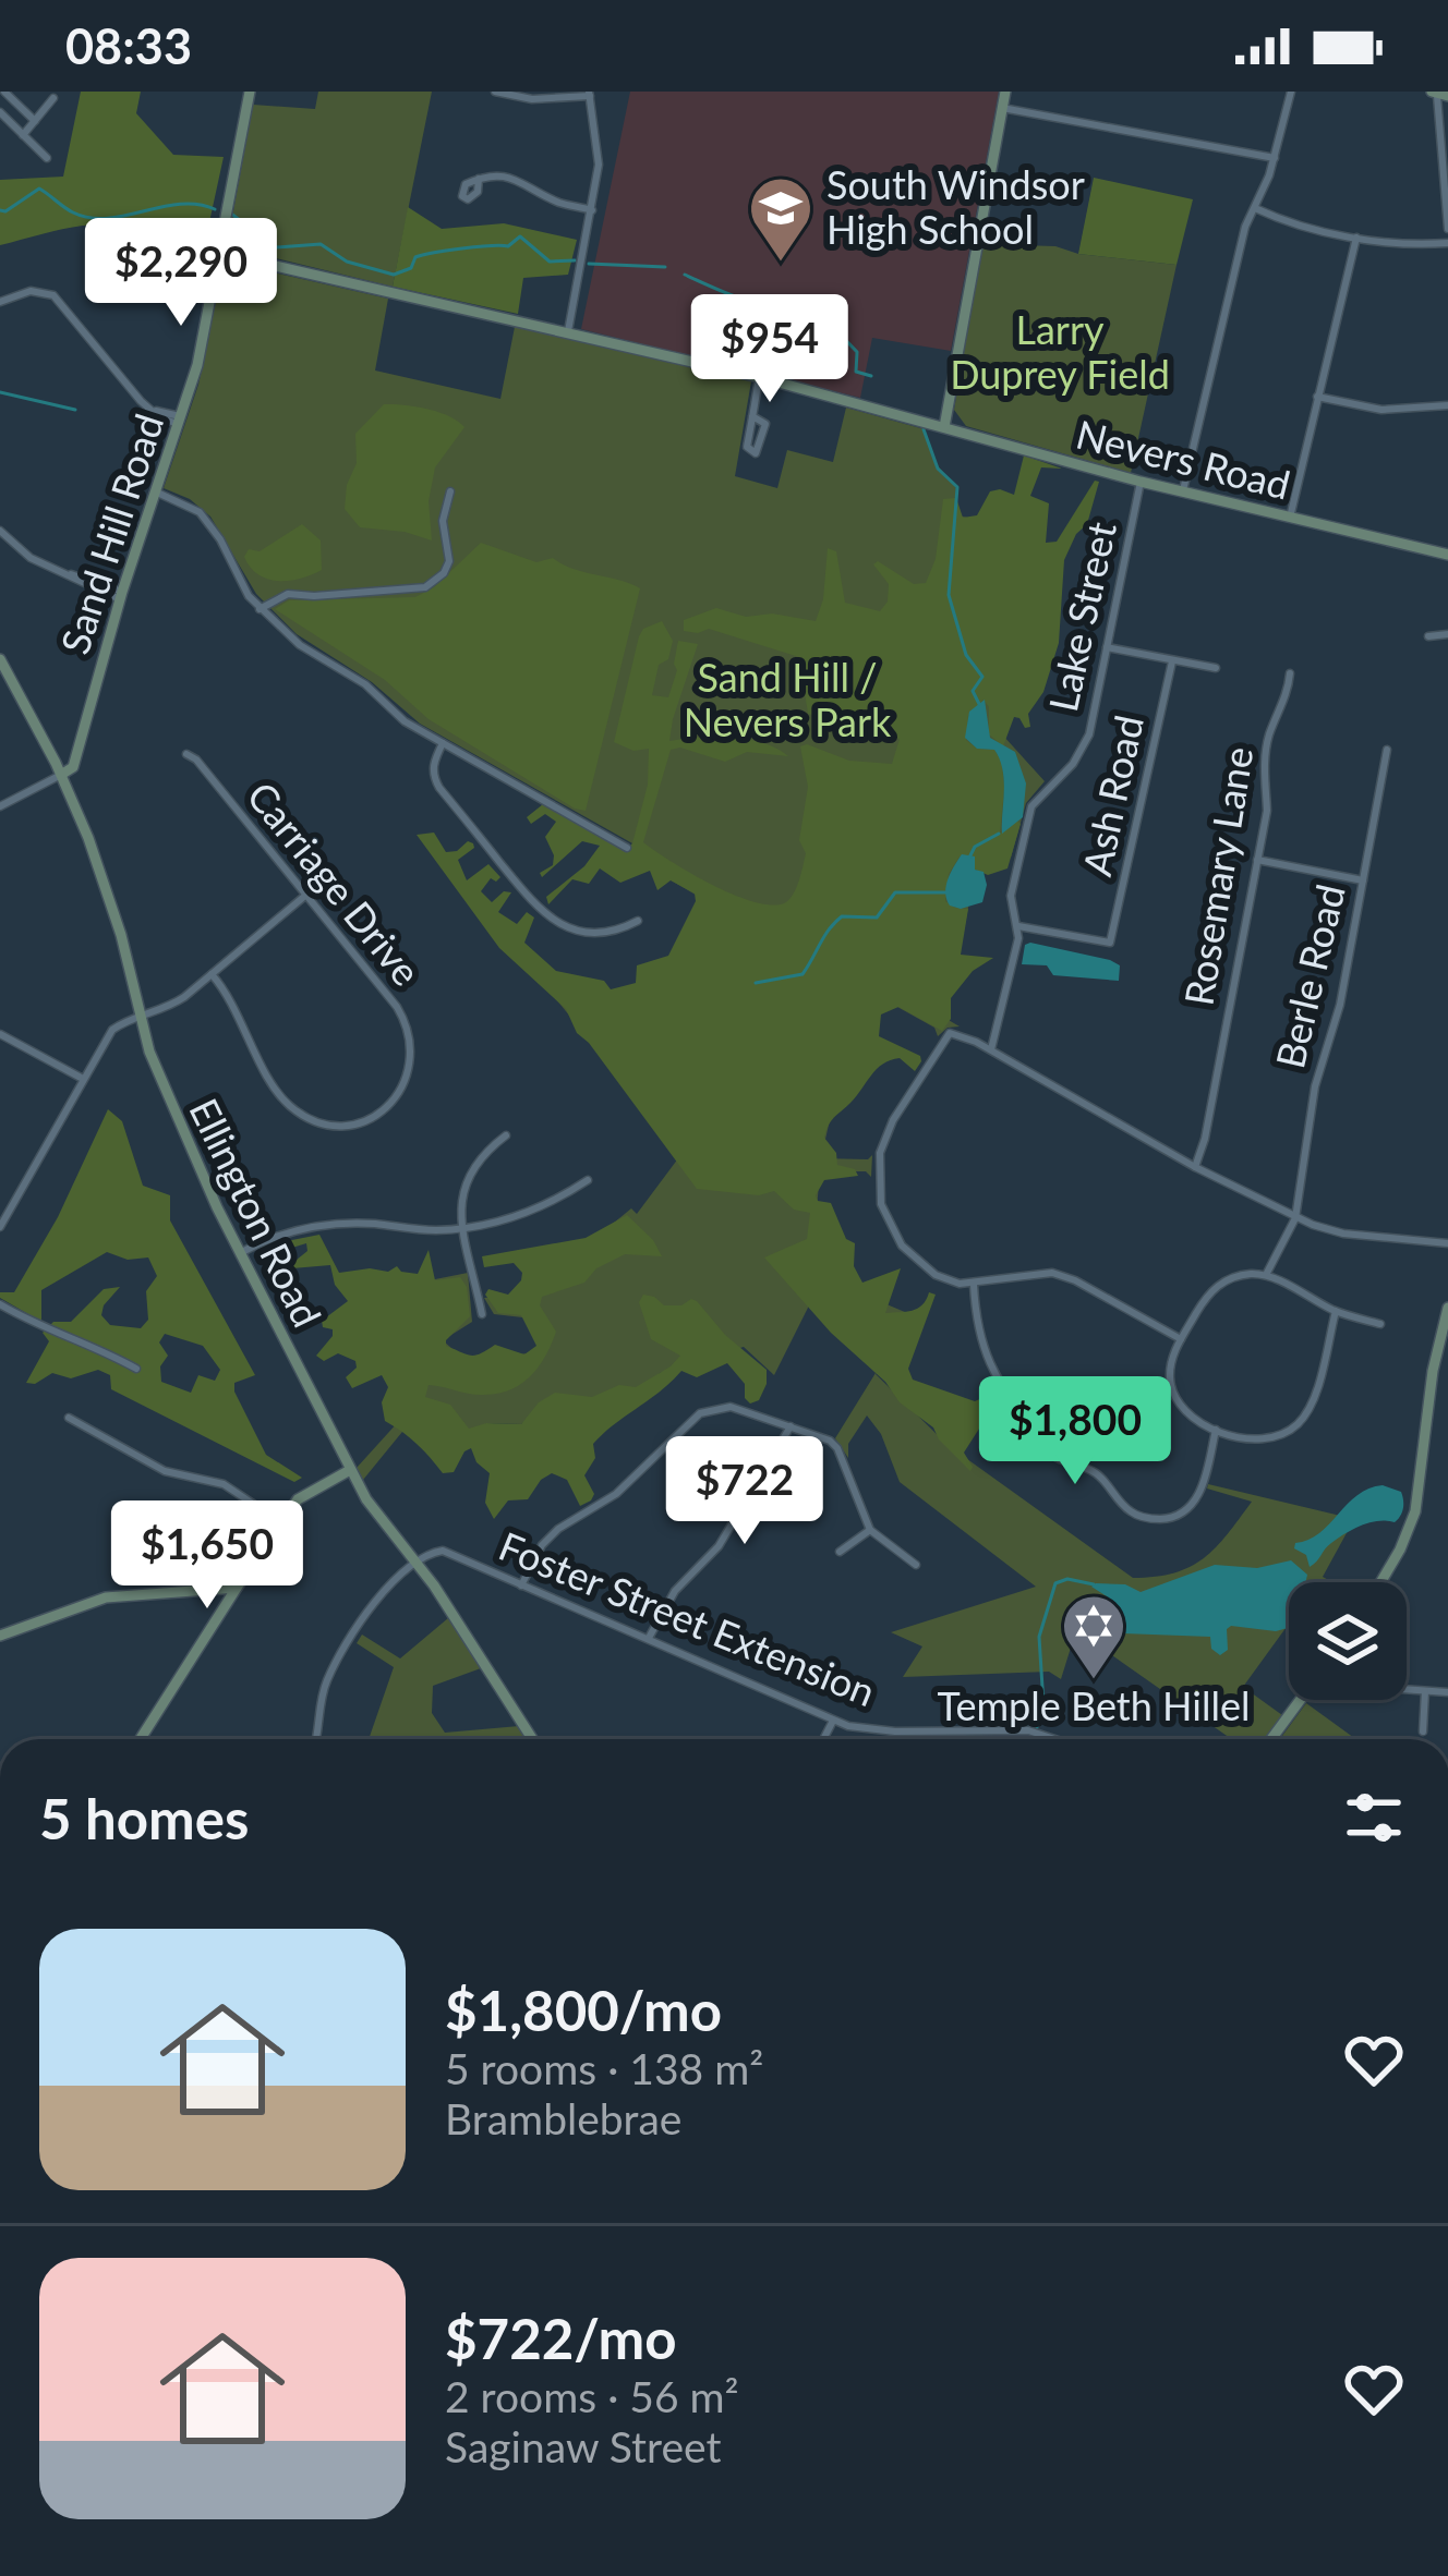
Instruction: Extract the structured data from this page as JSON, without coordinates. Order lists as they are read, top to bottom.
{
  "streets": {
    "street": [
      "Nevers Road",
      "Sand Hill Road",
      "Lake Street",
      "Ash Road",
      "Rosemary Lane",
      "Carriage Drive",
      "Berle Road",
      "Ellington Road",
      "Foster Street Extension"
    ]
  },
  "crossings": [
    ["Nevers Road", "Sand Hill Road"],
    ["Nevers Road", "Lake Street"],
    ["Sand Hill Road", "Ellington Road"],
    ["Lake Street", "Ash Road"],
    ["Ellington Road", "Foster Street Extension"]
  ],
  "parks": ["Larry Duprey Field", "Sand Hill / Nevers Park"],
  "places": {
    "school or university": ["South Windsor High School"],
    "synagogue": ["Temple Beth Hillel"]
  },
  "page": {
    "status": "08:33",
    "price": [
      "$2,290",
      "$954",
      "$1,800",
      "$722",
      "$1,650"
    ],
    "heading": "5 homes",
    "list": [
      {
        "name": "$1,800/mo",
        "note": "5 rooms · 138 m² · Bramblebrae"
      },
      {
        "name": "$722/mo",
        "note": "2 rooms · 56 m² · Saginaw Street"
      }
    ]
  }
}
